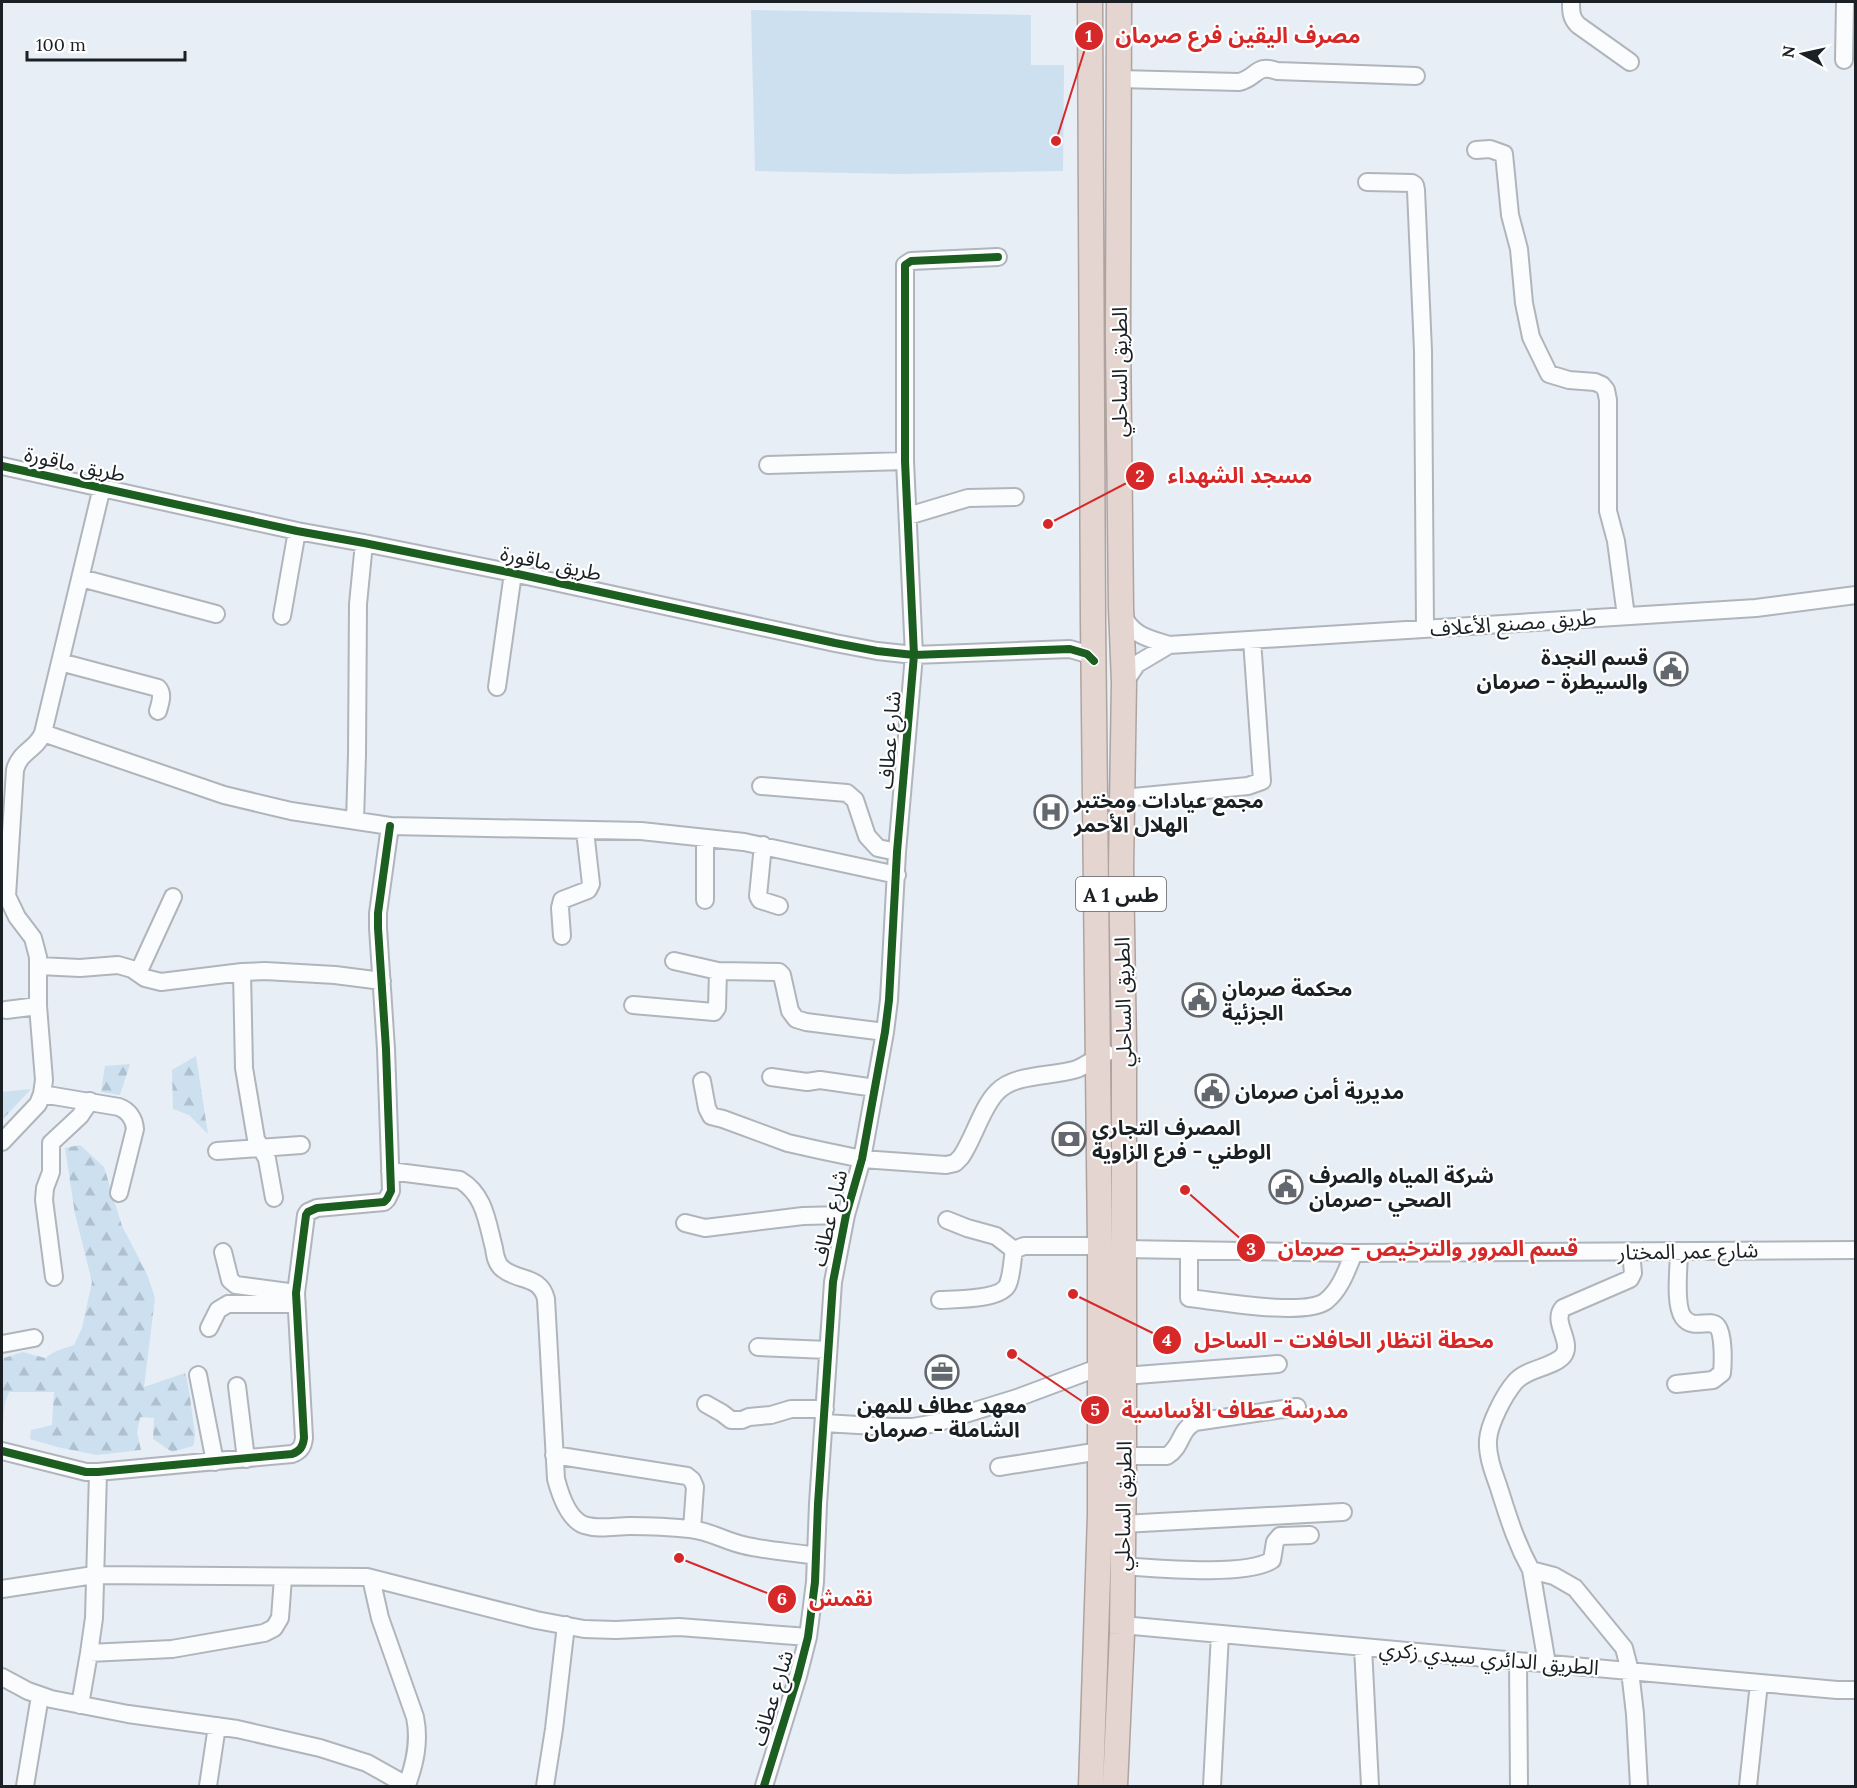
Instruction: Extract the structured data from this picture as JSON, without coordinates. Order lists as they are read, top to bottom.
{
  "streets": {
    "highway": ["الطريق الساحلي", "A 1 طس"],
    "street": [
      "طريق ماقورة",
      "طريق مصنع الأعلاف",
      "شارع عطاف",
      "شارع عمر المختار",
      "الطريق الدائري سيدي زكري"
    ]
  },
  "crossings": [
    ["الطريق الساحلي", "طريق ماقورة"],
    ["الطريق الساحلي", "طريق مصنع الأعلاف"],
    ["الطريق الساحلي", "شارع عمر المختار"],
    ["الطريق الساحلي", "الطريق الدائري سيدي زكري"],
    ["طريق ماقورة", "شارع عطاف"]
  ],
  "places": {
    "other": [
      "مصرف اليقين فرع صرمان",
      "مسجد الشهداء",
      "قسم المرور والترخيص - صرمان",
      "محطة انتظار الحافلات - الساحل",
      "مدرسة عطاف الأساسية",
      "نقمش"
    ],
    "public building": [
      "قسم النجدة والسيطرة - صرمان",
      "محكمة صرمان الجزئية",
      "مديرية أمن صرمان",
      "شركة المياه والصرف الصحي -صرمان"
    ],
    "hospital": ["مجمع عيادات ومختبر الهلال الأحمر"],
    "bank": ["المصرف التجاري الوطني - فرع الزاوية"],
    "office": ["معهد عطاف للمهن الشاملة - صرمان"]
  },
  "scale_bar": "100 m",
  "north": "left"
}
